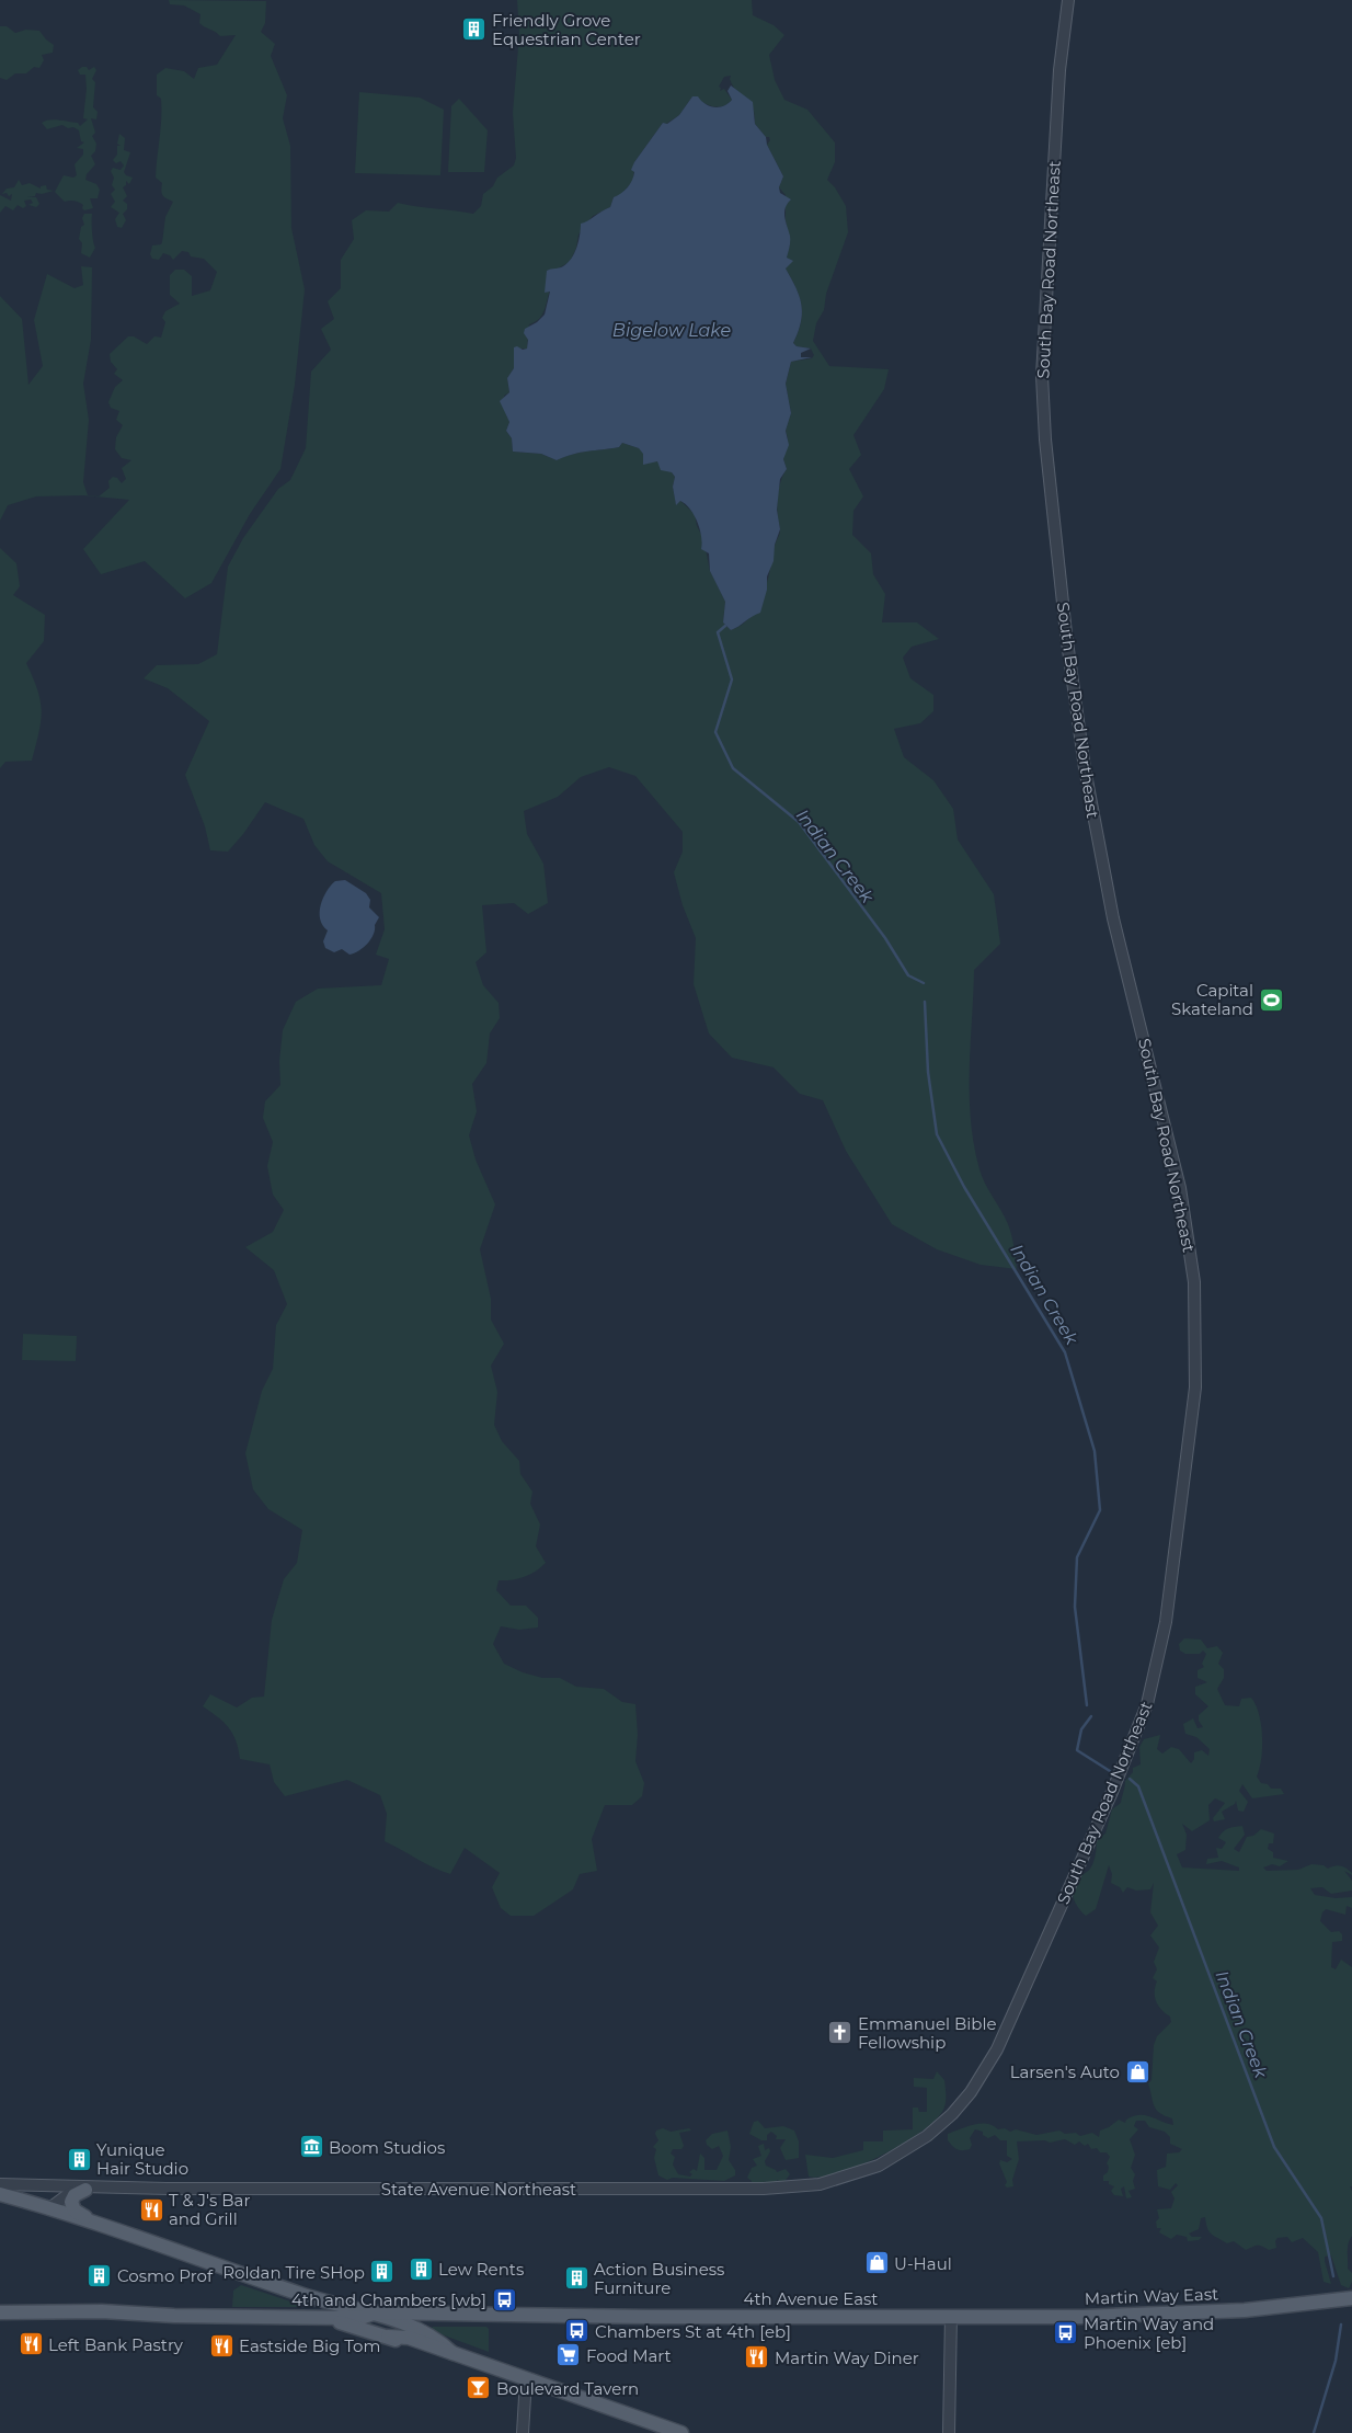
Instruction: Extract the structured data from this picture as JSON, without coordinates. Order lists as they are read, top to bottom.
{
  "streets": {
    "main road": ["Martin Way East", "4th Avenue East"],
    "street": ["South Bay Road Northeast", "State Avenue Northeast"]
  },
  "crossings": [
    ["South Bay Road Northeast", "State Avenue Northeast"],
    ["Martin Way East", "4th Avenue East"]
  ],
  "water": ["Bigelow Lake", "Indian Creek"],
  "places": {
    "building": [
      "Friendly Grove Equestrian Center",
      "Yunique Hair Studio",
      "Lew Rents",
      "Roldan Tire SHop",
      "Cosmo Prof",
      "Action Business Furniture"
    ],
    "sports": ["Capital Skateland"],
    "church": ["Emmanuel Bible Fellowship"],
    "shop": ["Larsen's Auto", "U-Haul"],
    "museum": ["Boom Studios"],
    "restaurant": [
      "T & J's Bar and Grill",
      "Left Bank Pastry",
      "Eastside Big Tom",
      "Martin Way Diner"
    ],
    "bus stop": ["4th and Chambers [wb]", "Chambers St at 4th [eb]", "Martin Way and Phoenix [eb]"],
    "supermarket": ["Food Mart"],
    "bar": ["Boulevard Tavern"]
  }
}
